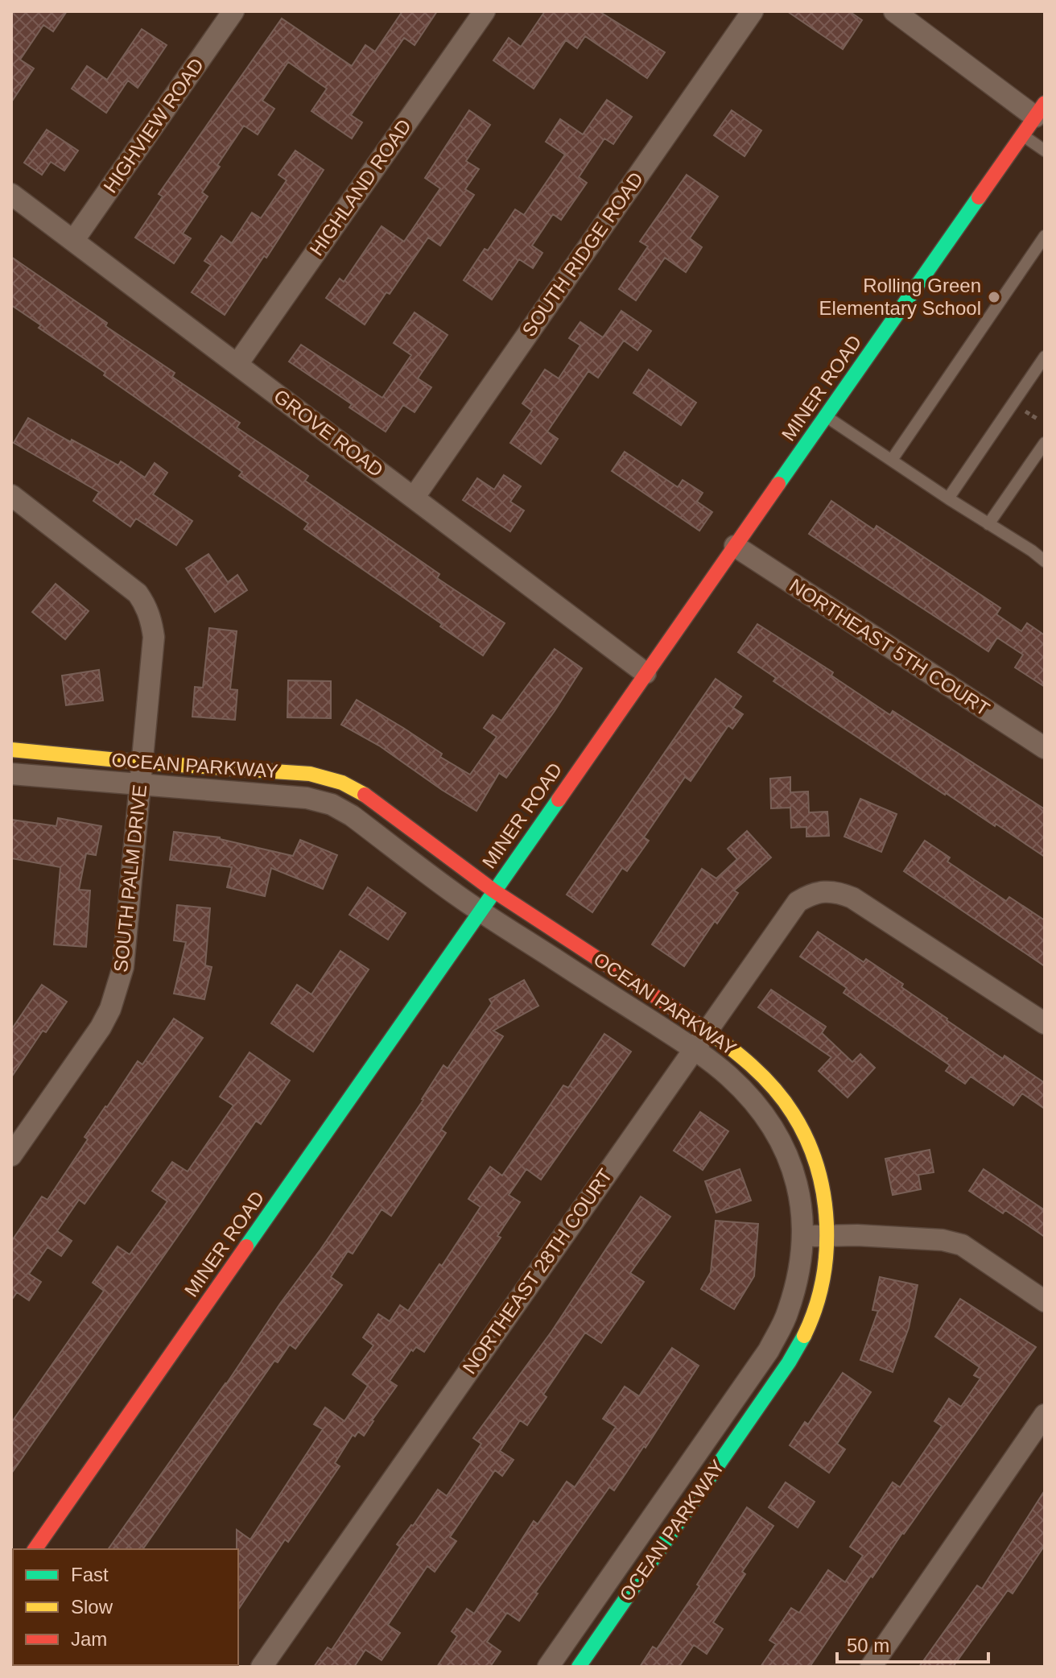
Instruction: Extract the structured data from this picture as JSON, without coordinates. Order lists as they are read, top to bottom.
{
  "streets": {
    "street": [
      "HIGHVIEW ROAD",
      "HIGHLAND ROAD",
      "SOUTH RIDGE ROAD",
      "MINER ROAD",
      "GROVE ROAD",
      "NORTHEAST 5TH COURT",
      "OCEAN PARKWAY",
      "SOUTH PALM DRIVE",
      "NORTHEAST 28TH COURT"
    ]
  },
  "crossings": [
    ["HIGHVIEW ROAD", "GROVE ROAD"],
    ["HIGHLAND ROAD", "GROVE ROAD"],
    ["SOUTH RIDGE ROAD", "GROVE ROAD"],
    ["MINER ROAD", "GROVE ROAD"],
    ["MINER ROAD", "NORTHEAST 5TH COURT"],
    ["MINER ROAD", "OCEAN PARKWAY"],
    ["OCEAN PARKWAY", "SOUTH PALM DRIVE"],
    ["OCEAN PARKWAY", "NORTHEAST 28TH COURT"]
  ],
  "places": ["Rolling Green Elementary School"],
  "legend": ["Fast", "Slow", "Jam"],
  "scale_bar": "50 m"
}
